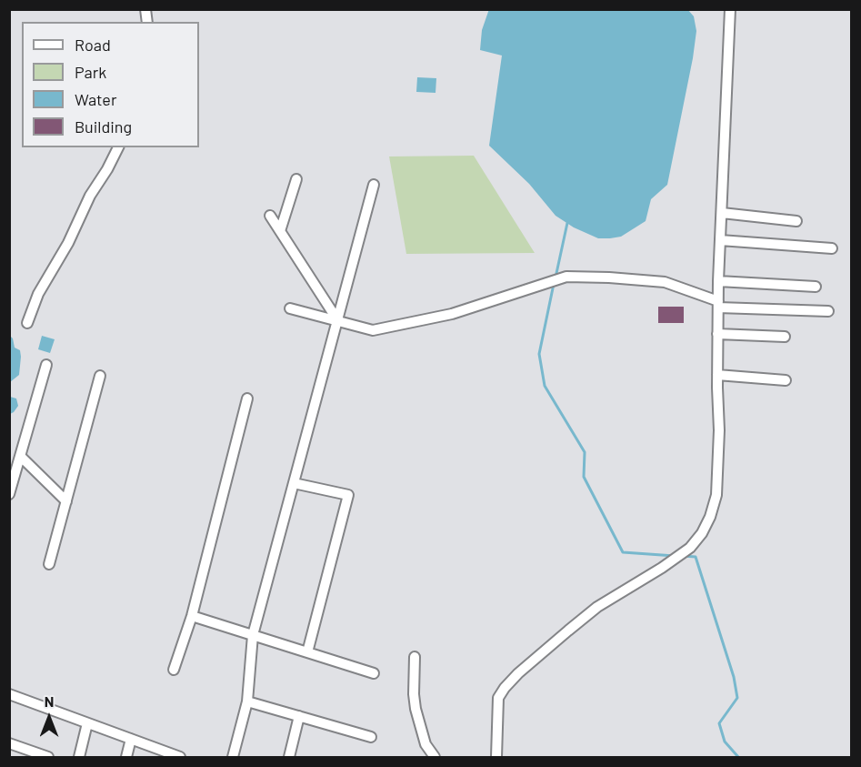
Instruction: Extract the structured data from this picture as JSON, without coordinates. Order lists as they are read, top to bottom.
{
  "legend": [
    "Road",
    "Park",
    "Water",
    "Building"
  ],
  "north": "top"
}
